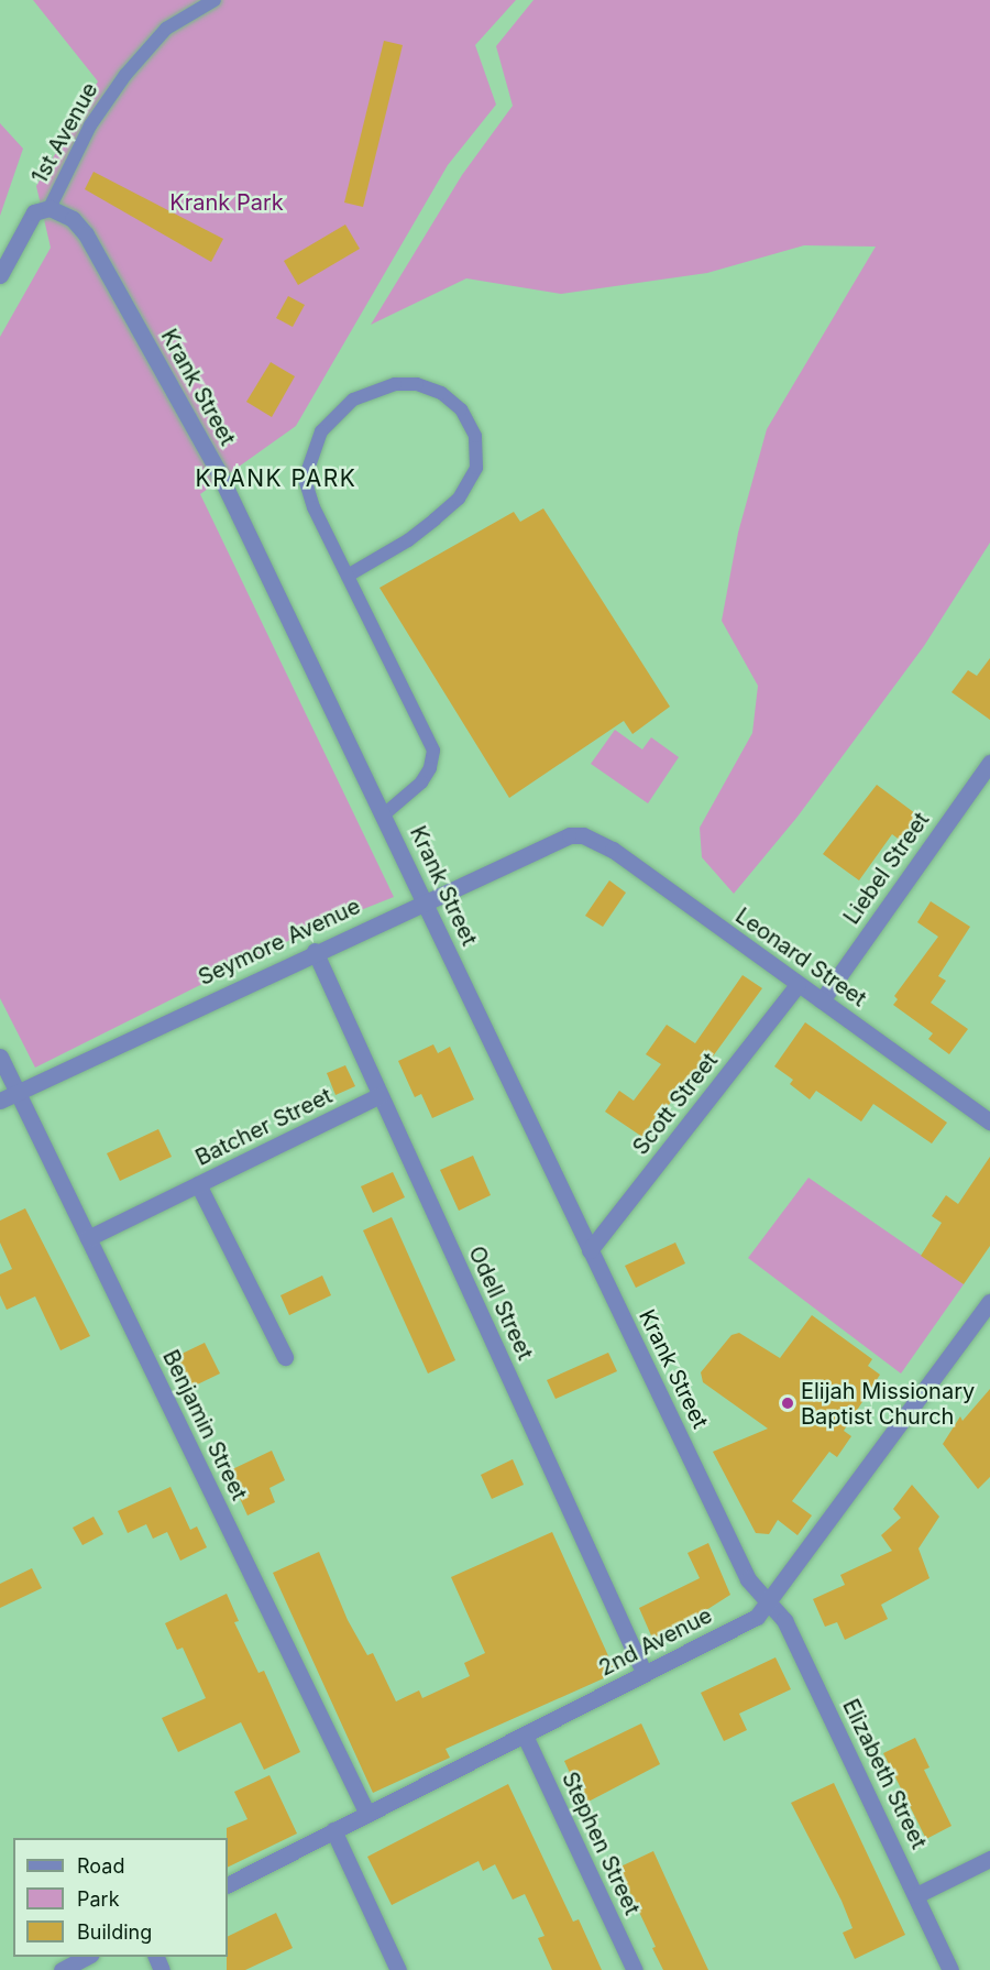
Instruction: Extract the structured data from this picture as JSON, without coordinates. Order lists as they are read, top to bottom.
{
  "streets": {
    "street": [
      "1st Avenue",
      "Krank Street",
      "Liebel Street",
      "Seymore Avenue",
      "Leonard Street",
      "Scott Street",
      "Batcher Street",
      "Odell Street",
      "Benjamin Street",
      "2nd Avenue",
      "Elizabeth Street",
      "Stephen Street"
    ]
  },
  "crossings": [
    ["1st Avenue", "Krank Street"],
    ["Krank Street", "Seymore Avenue"],
    ["Krank Street", "Scott Street"],
    ["Krank Street", "2nd Avenue"],
    ["Krank Street", "Elizabeth Street"],
    ["Liebel Street", "Leonard Street"],
    ["Seymore Avenue", "Leonard Street"],
    ["Seymore Avenue", "Odell Street"],
    ["Seymore Avenue", "Benjamin Street"],
    ["Leonard Street", "Scott Street"],
    ["Batcher Street", "Odell Street"],
    ["Odell Street", "2nd Avenue"],
    ["Benjamin Street", "2nd Avenue"],
    ["2nd Avenue", "Elizabeth Street"],
    ["2nd Avenue", "Stephen Street"]
  ],
  "districts": ["KRANK PARK"],
  "parks": ["Krank Park"],
  "places": ["Elijah Missionary Baptist Church"],
  "legend": ["Road", "Park", "Building"]
}
